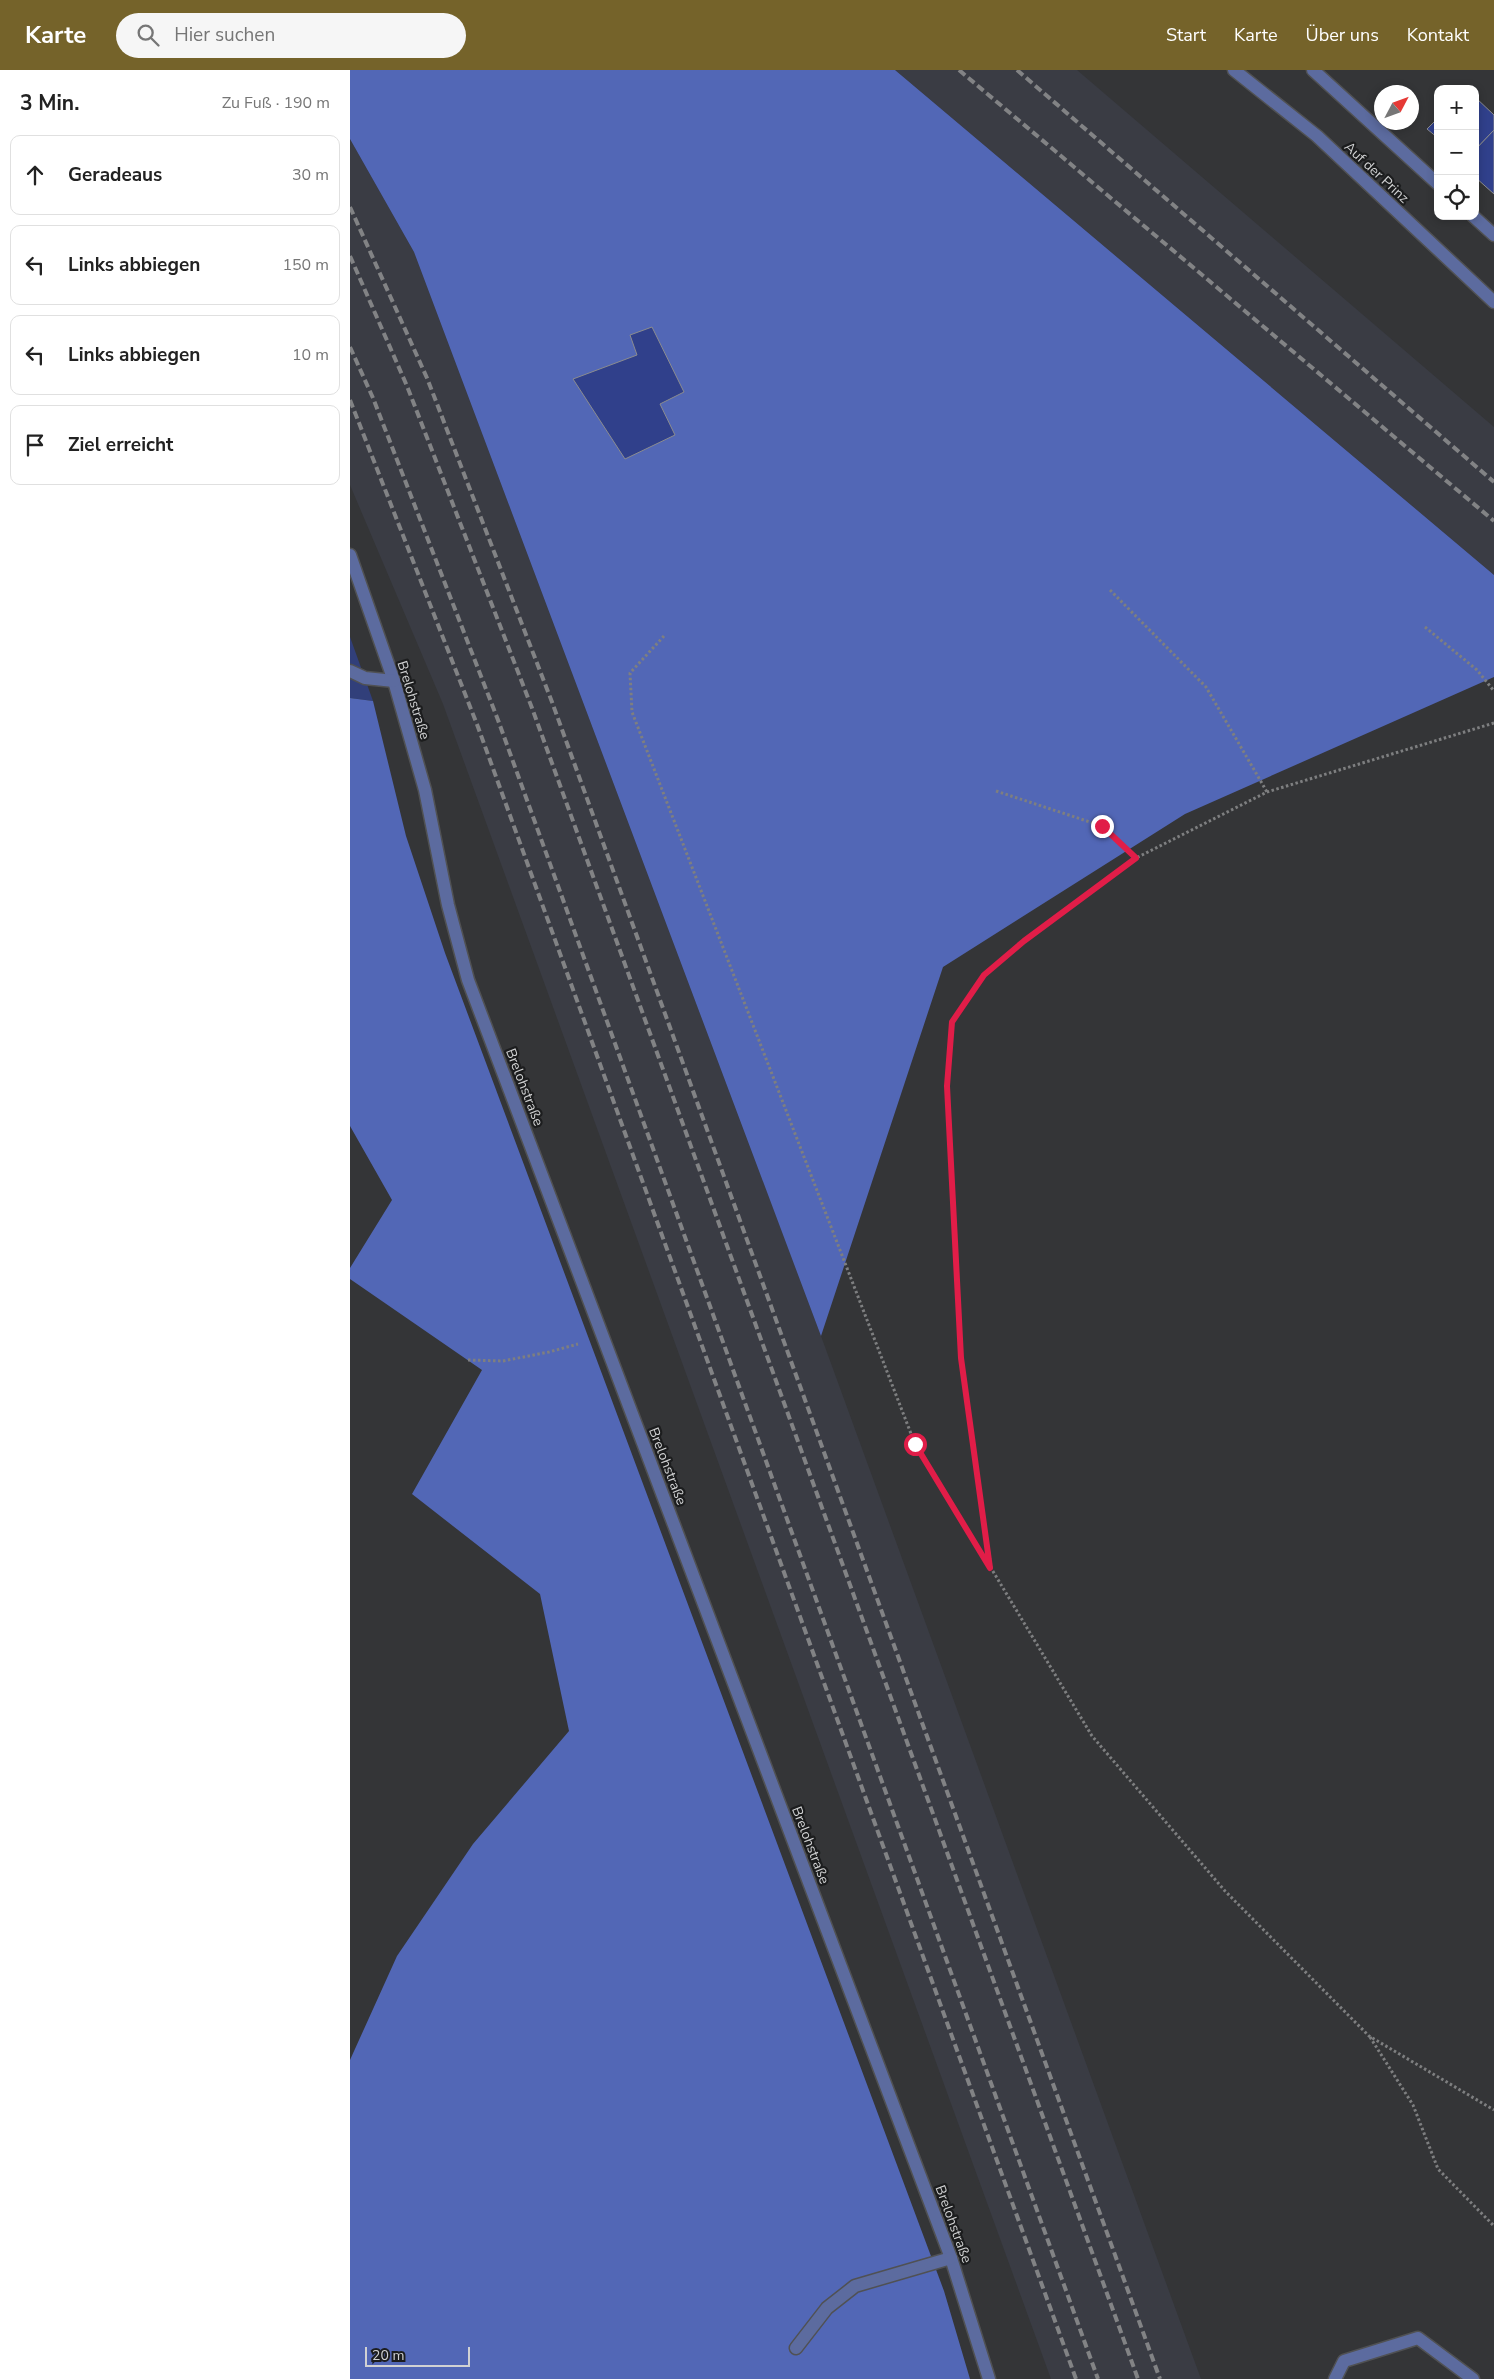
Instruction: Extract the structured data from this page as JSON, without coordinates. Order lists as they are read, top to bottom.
{
  "streets": {
    "street": ["Auf der Prinz", "Brelohstraße"]
  },
  "scale_bar": "20 m",
  "north": "top right",
  "page": {
    "header": "Karte",
    "search": "Hier suchen",
    "nav": [
      "Start",
      "Karte",
      "Über uns",
      "Kontakt"
    ],
    "heading": ["3 Min.", "Zu Fuß · 190 m"],
    "map_buttons": ["+", "−"],
    "list": [
      ["Geradeaus", "30 m"],
      ["Links abbiegen", "150 m"],
      ["Links abbiegen", "10 m"],
      "Ziel erreicht"
    ],
    "scale": "20 m"
  }
}
